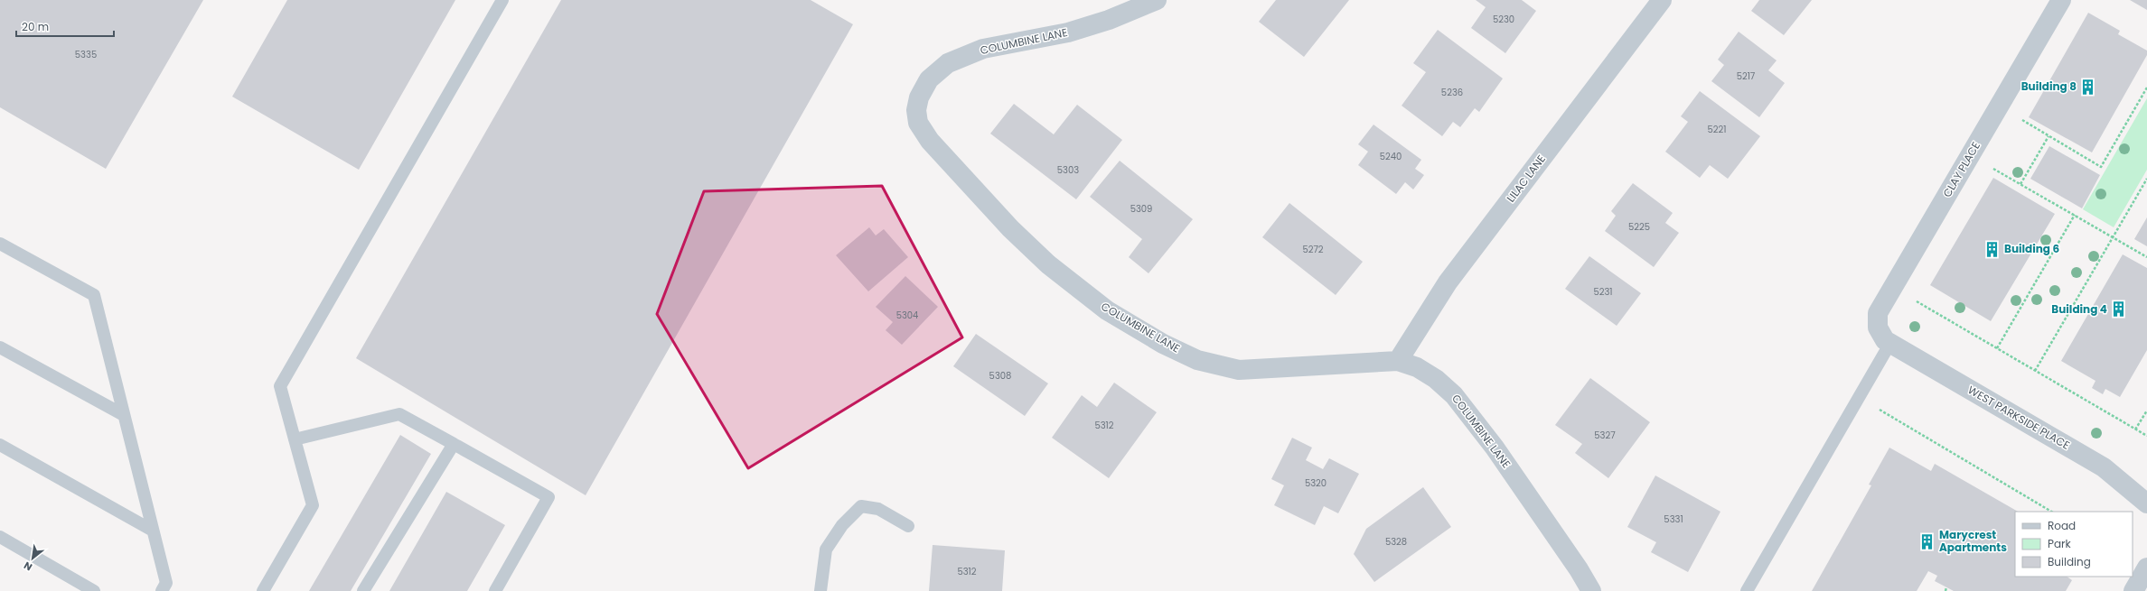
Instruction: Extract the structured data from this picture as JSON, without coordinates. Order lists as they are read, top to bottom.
{
  "streets": {
    "street": [
      "COLUMBINE LANE",
      "CLAY PLACE",
      "LILAC LANE",
      "WEST PARKSIDE PLACE"
    ]
  },
  "crossings": [
    ["COLUMBINE LANE", "LILAC LANE"],
    ["CLAY PLACE", "WEST PARKSIDE PLACE"]
  ],
  "places": {
    "building": [
      "Building 8",
      "Building 6",
      "Building 4",
      "Marycrest Apartments"
    ]
  },
  "house_numbers": [
    "5230",
    "5335",
    "5217",
    "5236",
    "5221",
    "5240",
    "5303",
    "5309",
    "5225",
    "5272",
    "5231",
    "5304",
    "5308",
    "5312",
    "5327",
    "5320",
    "5331",
    "5328",
    "5312"
  ],
  "legend": ["Road", "Park", "Building"],
  "scale_bar": "20 m",
  "north": "bottom left"
}
